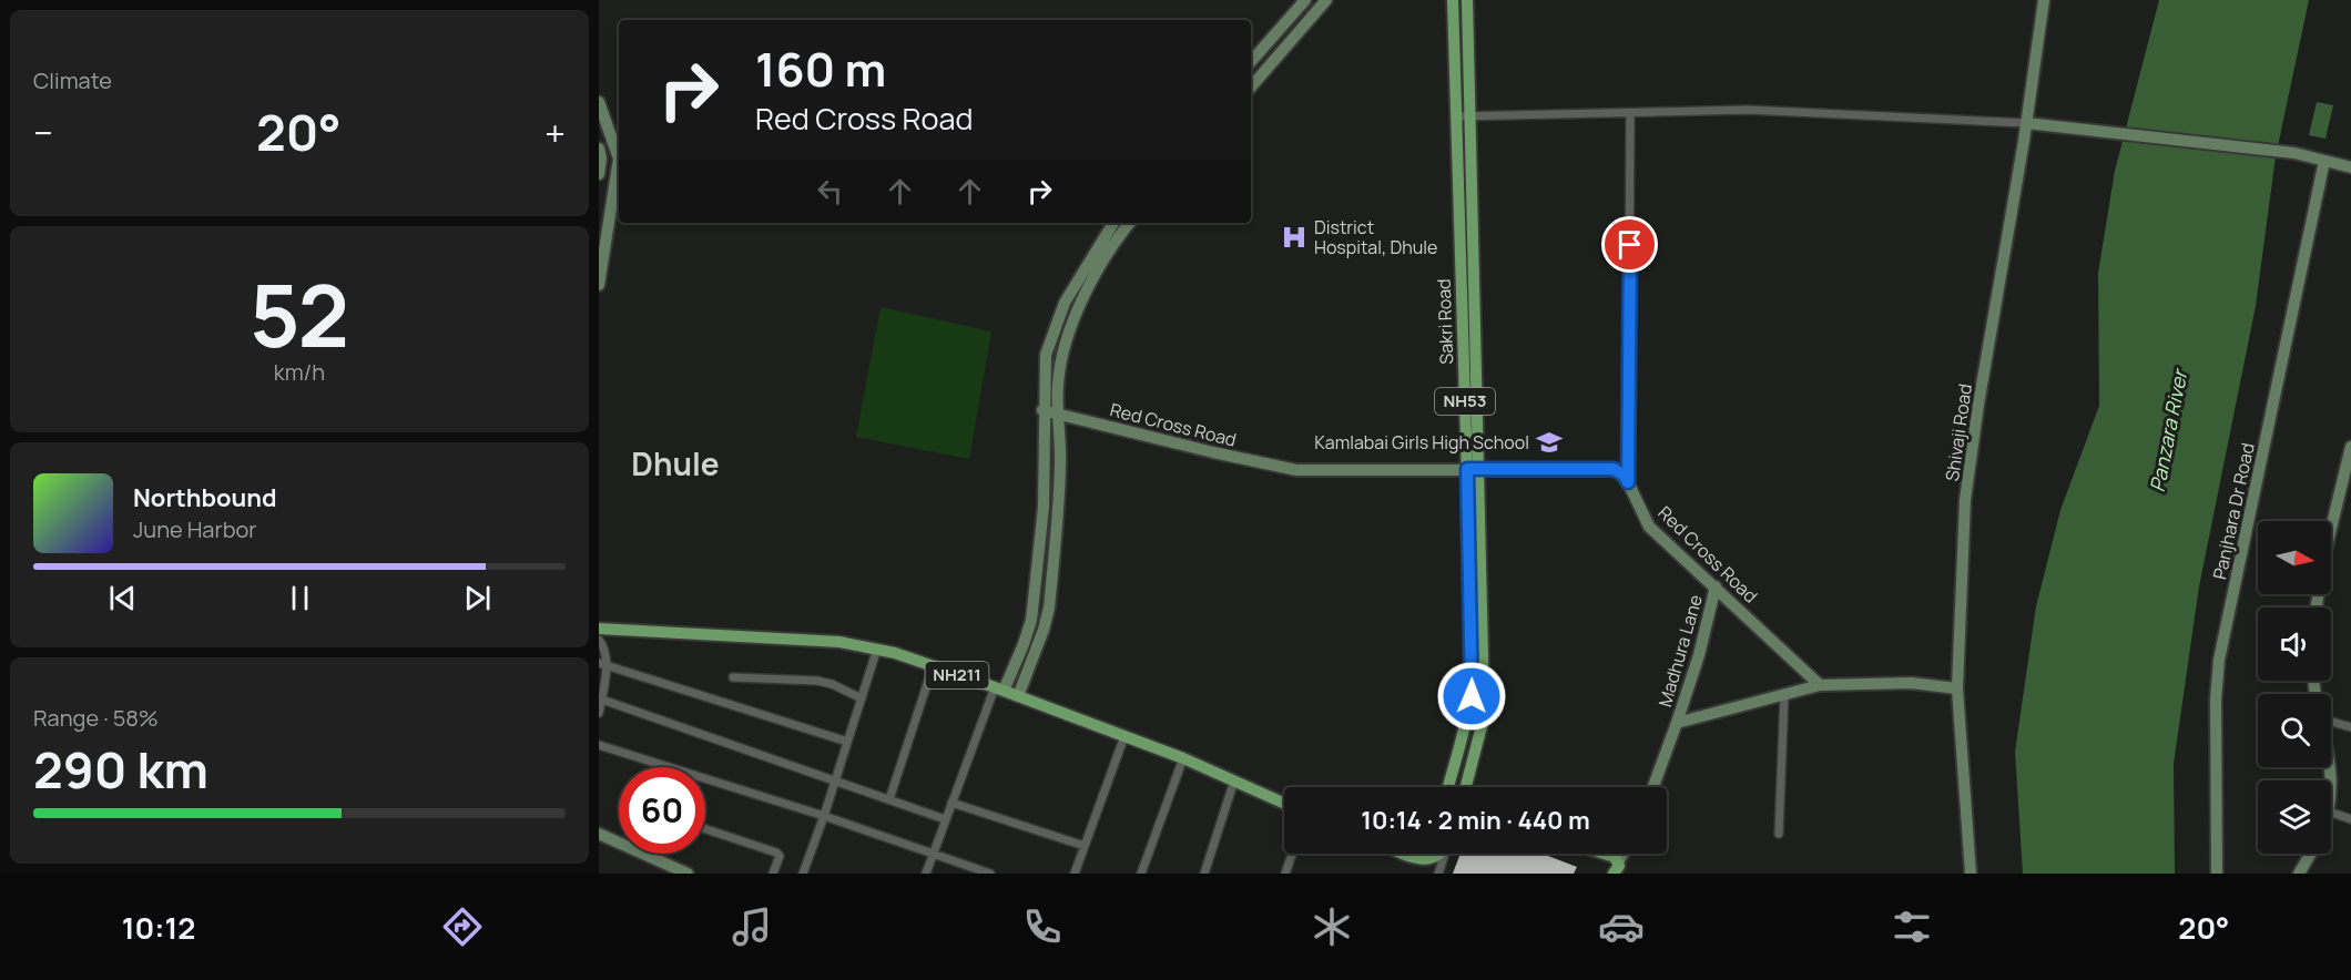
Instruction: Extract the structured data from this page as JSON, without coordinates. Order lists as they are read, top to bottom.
{
  "streets": {
    "main road": ["Sakri Road", "NH53", "NH211"],
    "street": [
      "Red Cross Road",
      "Shivaji Road",
      "Panjhara Dr Road",
      "Madhura Lane"
    ]
  },
  "crossings": [
    ["Sakri Road", "Red Cross Road"],
    ["Red Cross Road", "Madhura Lane"]
  ],
  "districts": ["Dhule"],
  "water": ["Panzara River"],
  "places": {
    "hospital": ["District Hospital, Dhule"],
    "school or university": ["Kamlabai Girls High School"]
  },
  "north": "right",
  "page": {
    "tile": [
      "Climate",
      ["52", "km/h"],
      ["Range · 58%", "290 km"]
    ],
    "turn": ["160 m", "Red Cross Road"],
    "heat": ["−", "20°", "+"],
    "song": ["Northbound", "June Harbor"],
    "limit": "60",
    "trip": "10:14 · 2 min · 440 m",
    "tabs": ["10:12", "20°"]
  }
}
